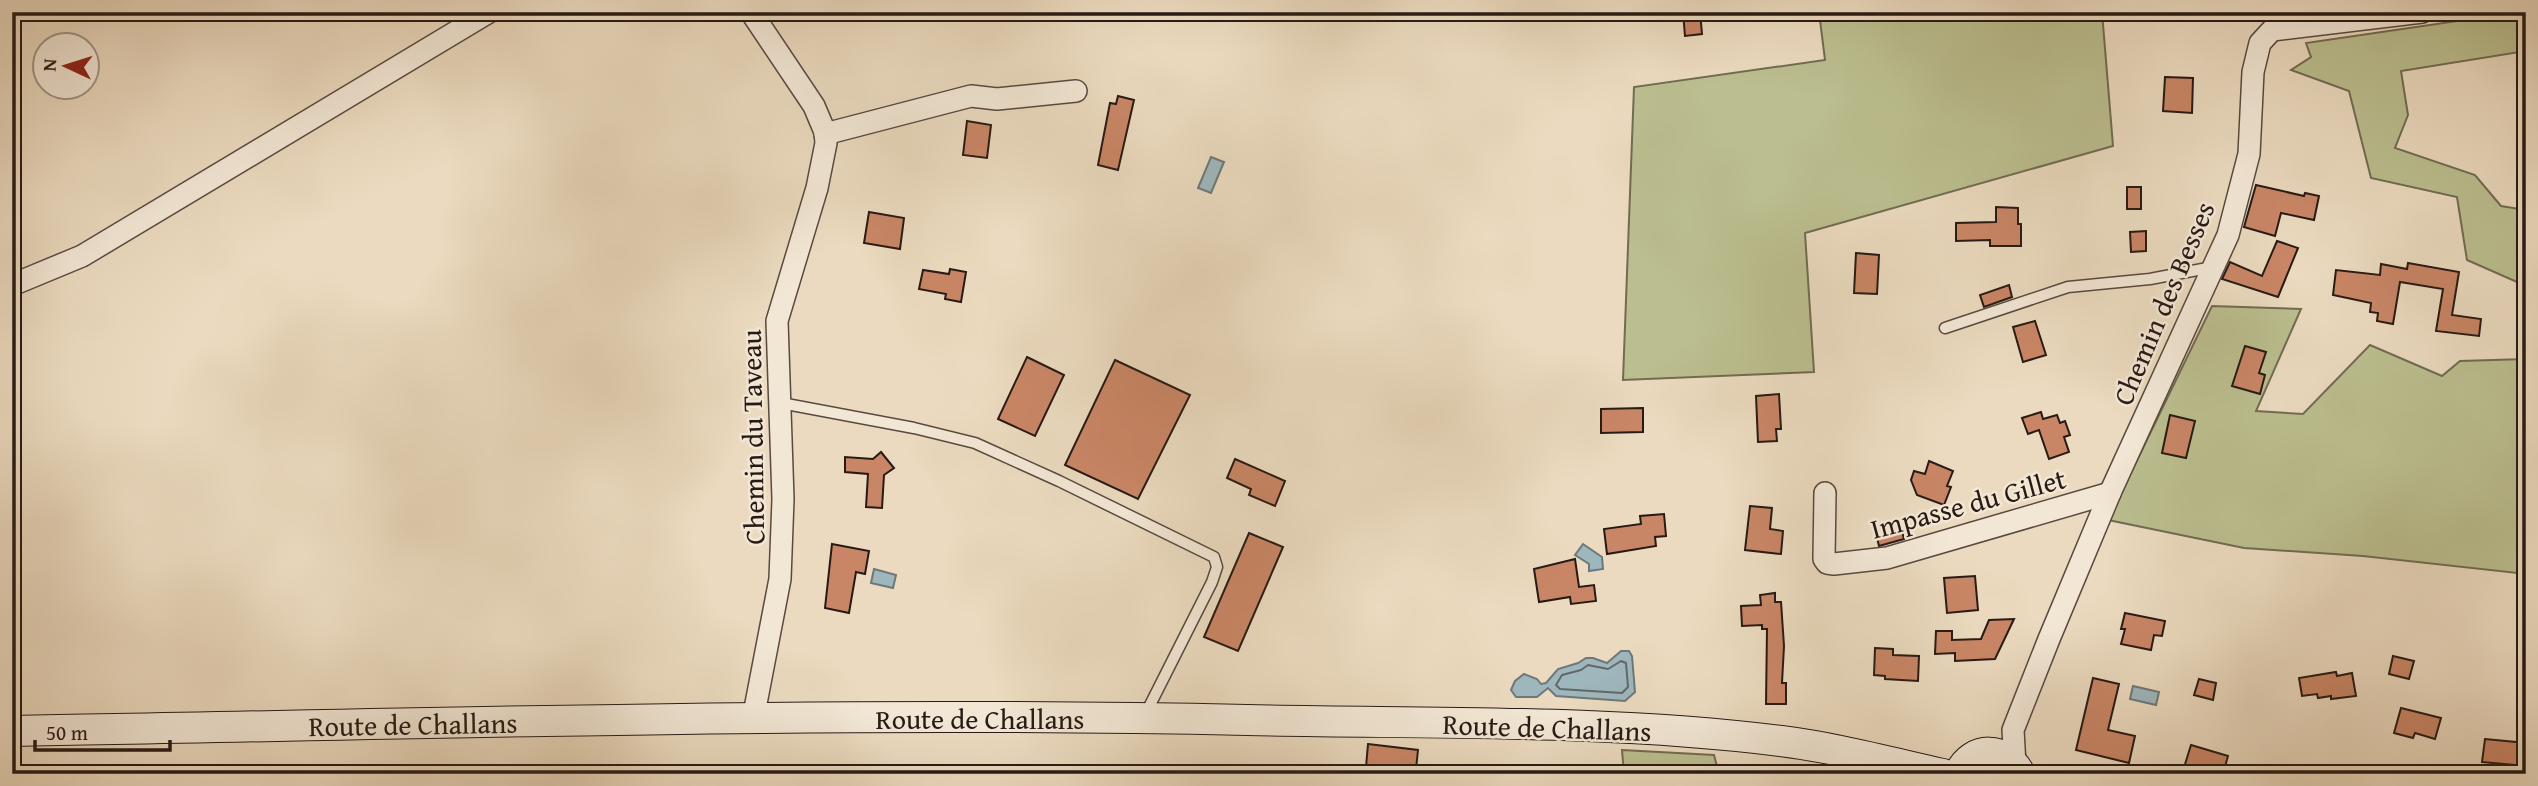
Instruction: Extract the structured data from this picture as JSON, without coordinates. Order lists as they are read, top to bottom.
{
  "streets": {
    "main road": ["Route de Challans"],
    "street": ["Chemin des Besses", "Chemin du Taveau", "Impasse du Gillet"]
  },
  "crossings": [
    ["Chemin des Besses", "Impasse du Gillet"],
    ["Chemin des Besses", "Route de Challans"],
    ["Chemin du Taveau", "Route de Challans"]
  ],
  "scale_bar": "50 m",
  "north": "left"
}
